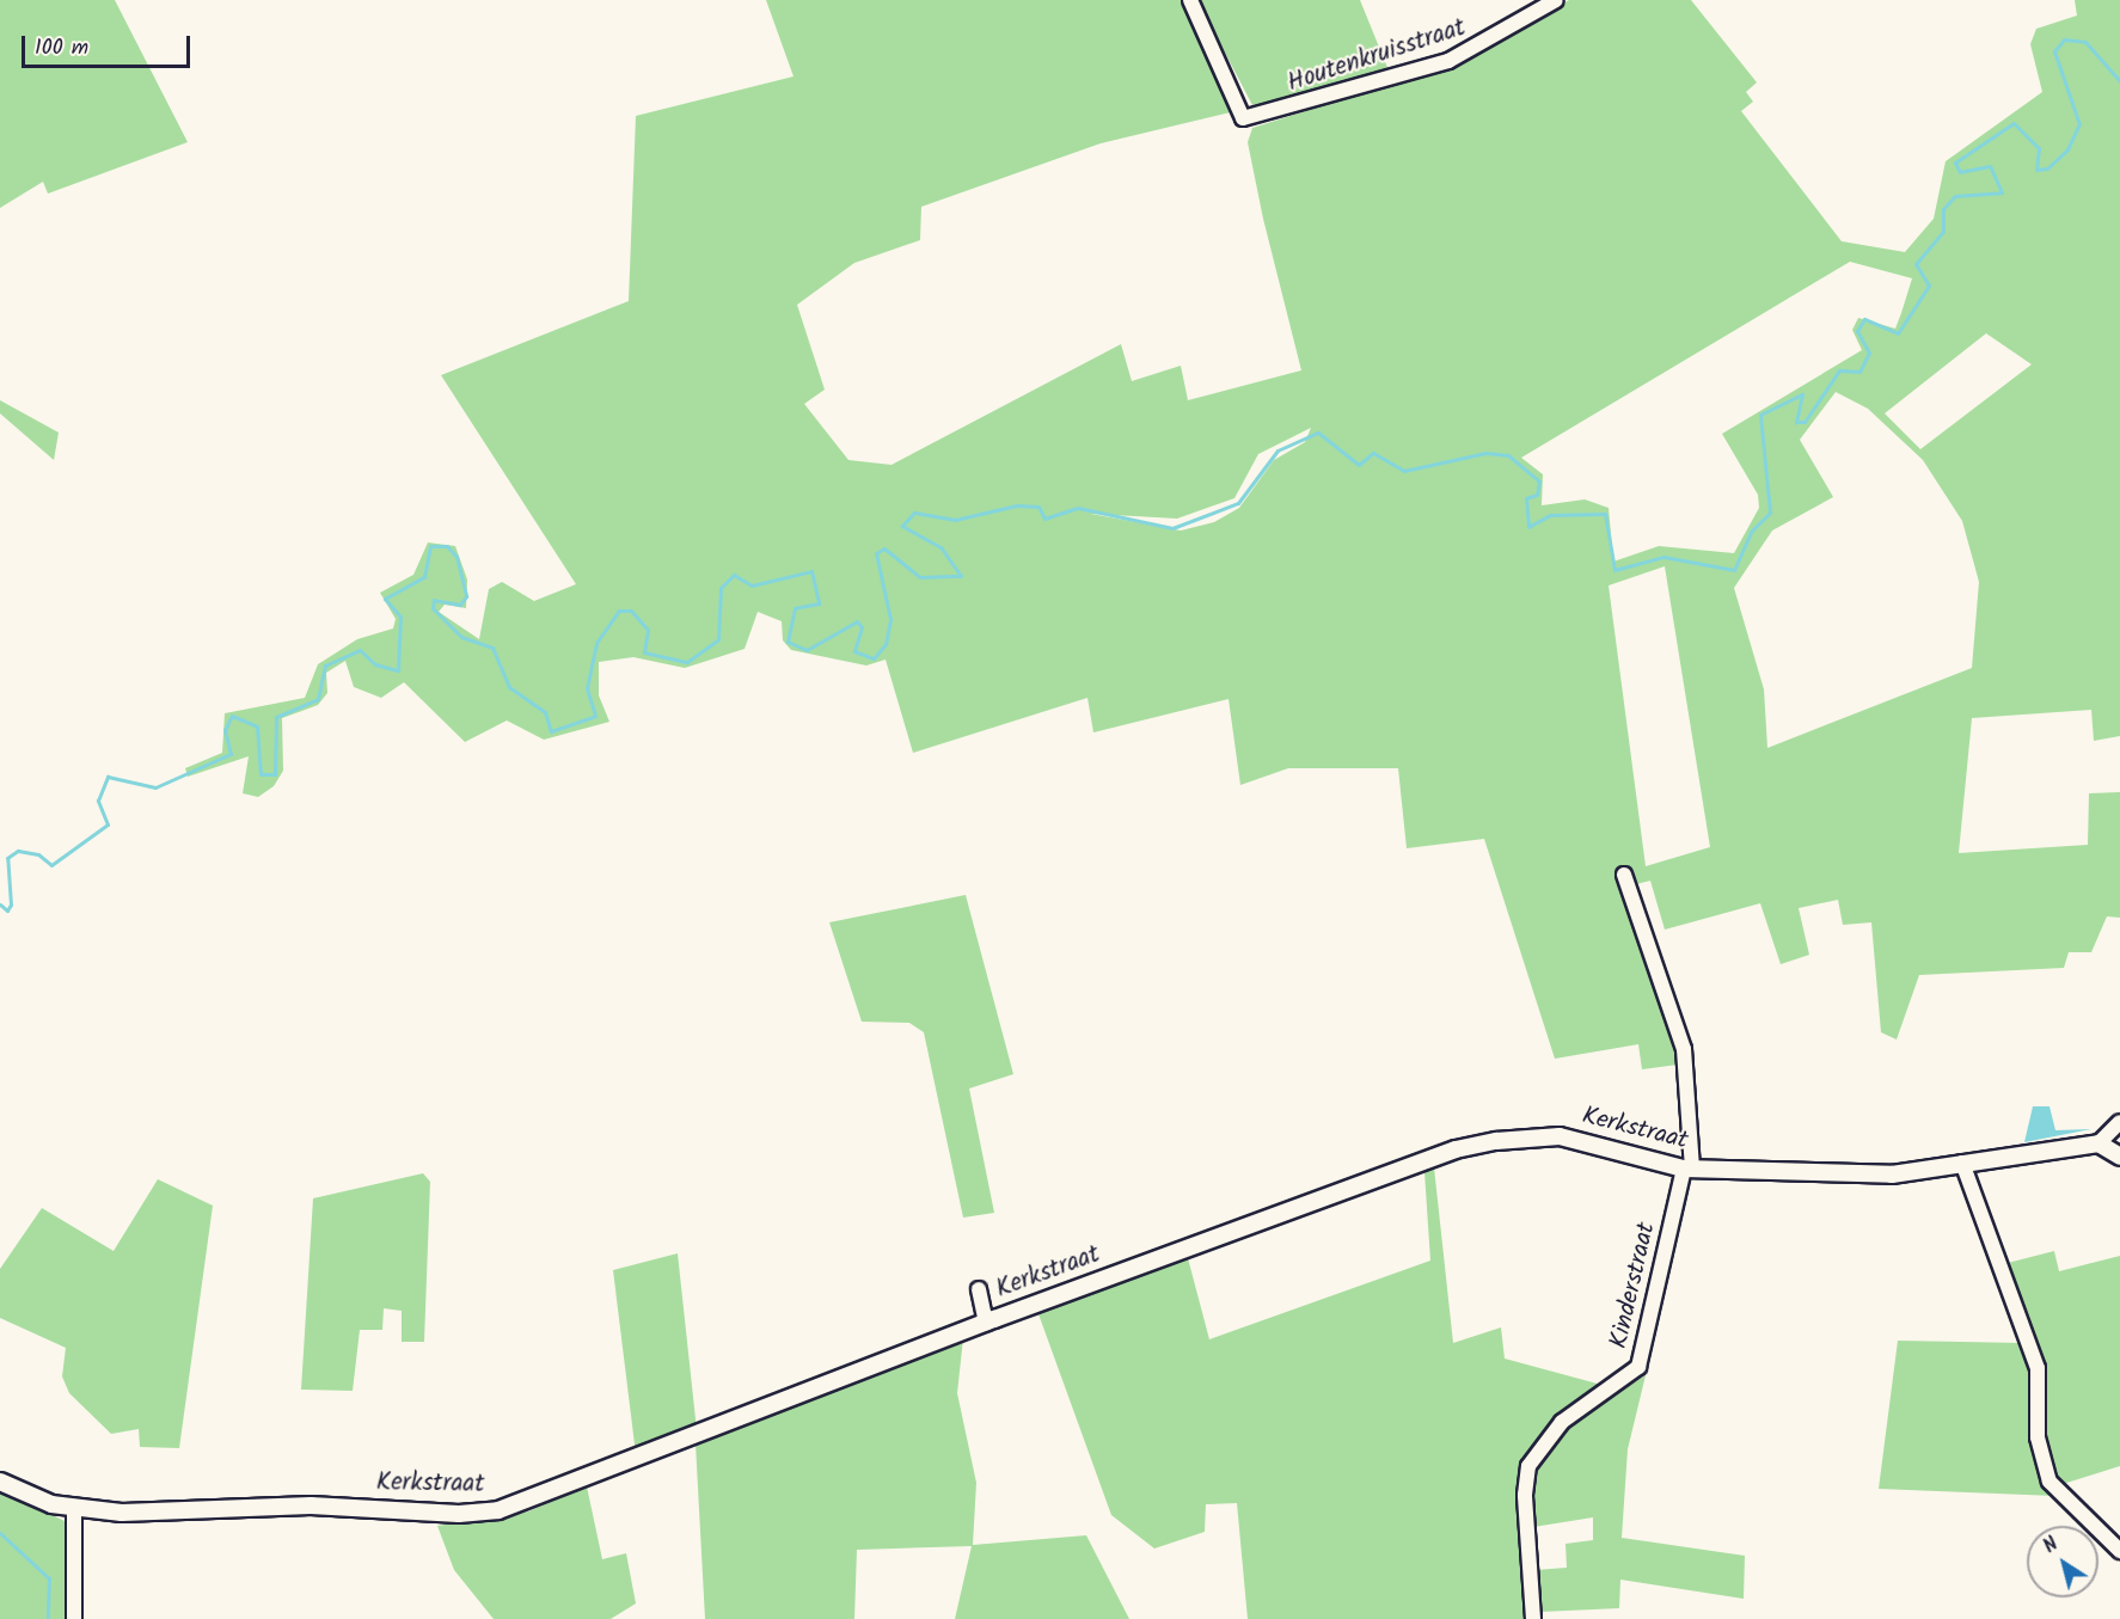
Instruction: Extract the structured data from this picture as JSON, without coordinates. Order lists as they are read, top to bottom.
{
  "streets": {
    "street": ["Houtenkruisstraat", "Kerkstraat", "Kinderstraat"]
  },
  "crossings": [
    ["Kerkstraat", "Kinderstraat"]
  ],
  "scale_bar": "100 m",
  "north": "top left"
}
